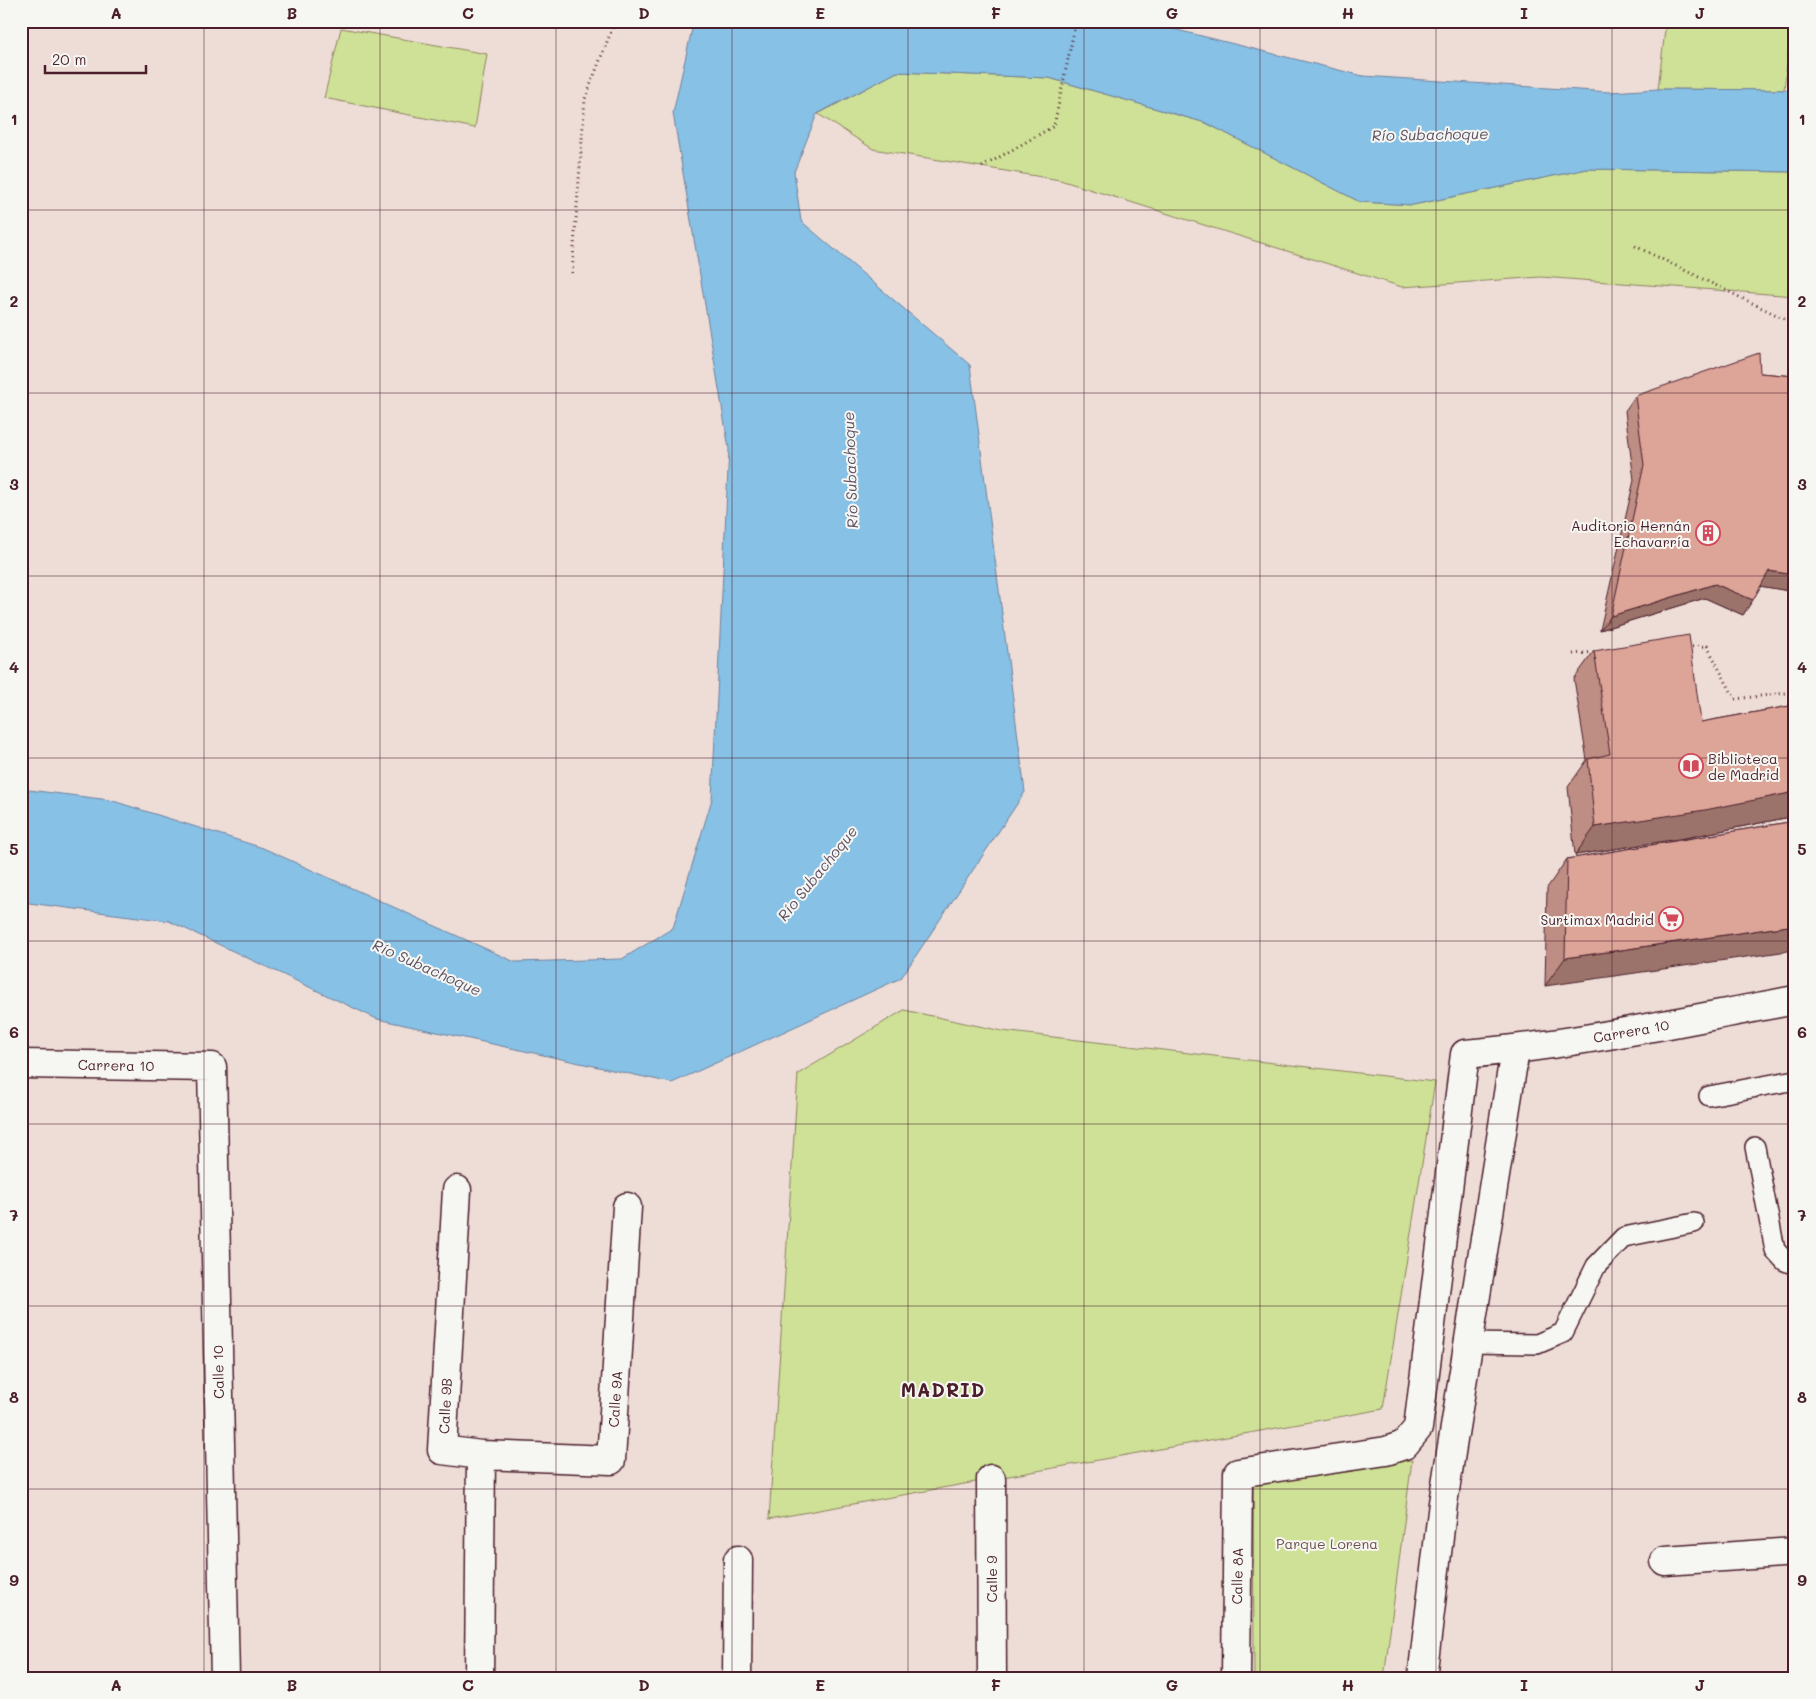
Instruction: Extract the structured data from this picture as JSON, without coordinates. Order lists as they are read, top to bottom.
{
  "streets": {
    "street": [
      "Carrera 10",
      "Calle 10",
      "Calle 9A",
      "Calle 9B",
      "Calle 8A",
      "Calle 9"
    ]
  },
  "crossings": [
    ["Carrera 10", "Calle 10"],
    ["Carrera 10", "Calle 8A"],
    ["Calle 9A", "Calle 9B"]
  ],
  "districts": ["MADRID"],
  "water": ["Río Subachoque"],
  "parks": ["Parque Lorena"],
  "places": {
    "building": ["Auditorio Hernán Echavarría"],
    "library": ["Biblioteca de Madrid"],
    "supermarket": ["Surtimax Madrid"]
  },
  "scale_bar": "20 m",
  "grid": {
    "columns": [
      "A",
      "B",
      "C",
      "D",
      "E",
      "F",
      "G",
      "H",
      "I",
      "J"
    ],
    "rows": [
      "1",
      "2",
      "3",
      "4",
      "5",
      "6",
      "7",
      "8",
      "9"
    ]
  }
}
